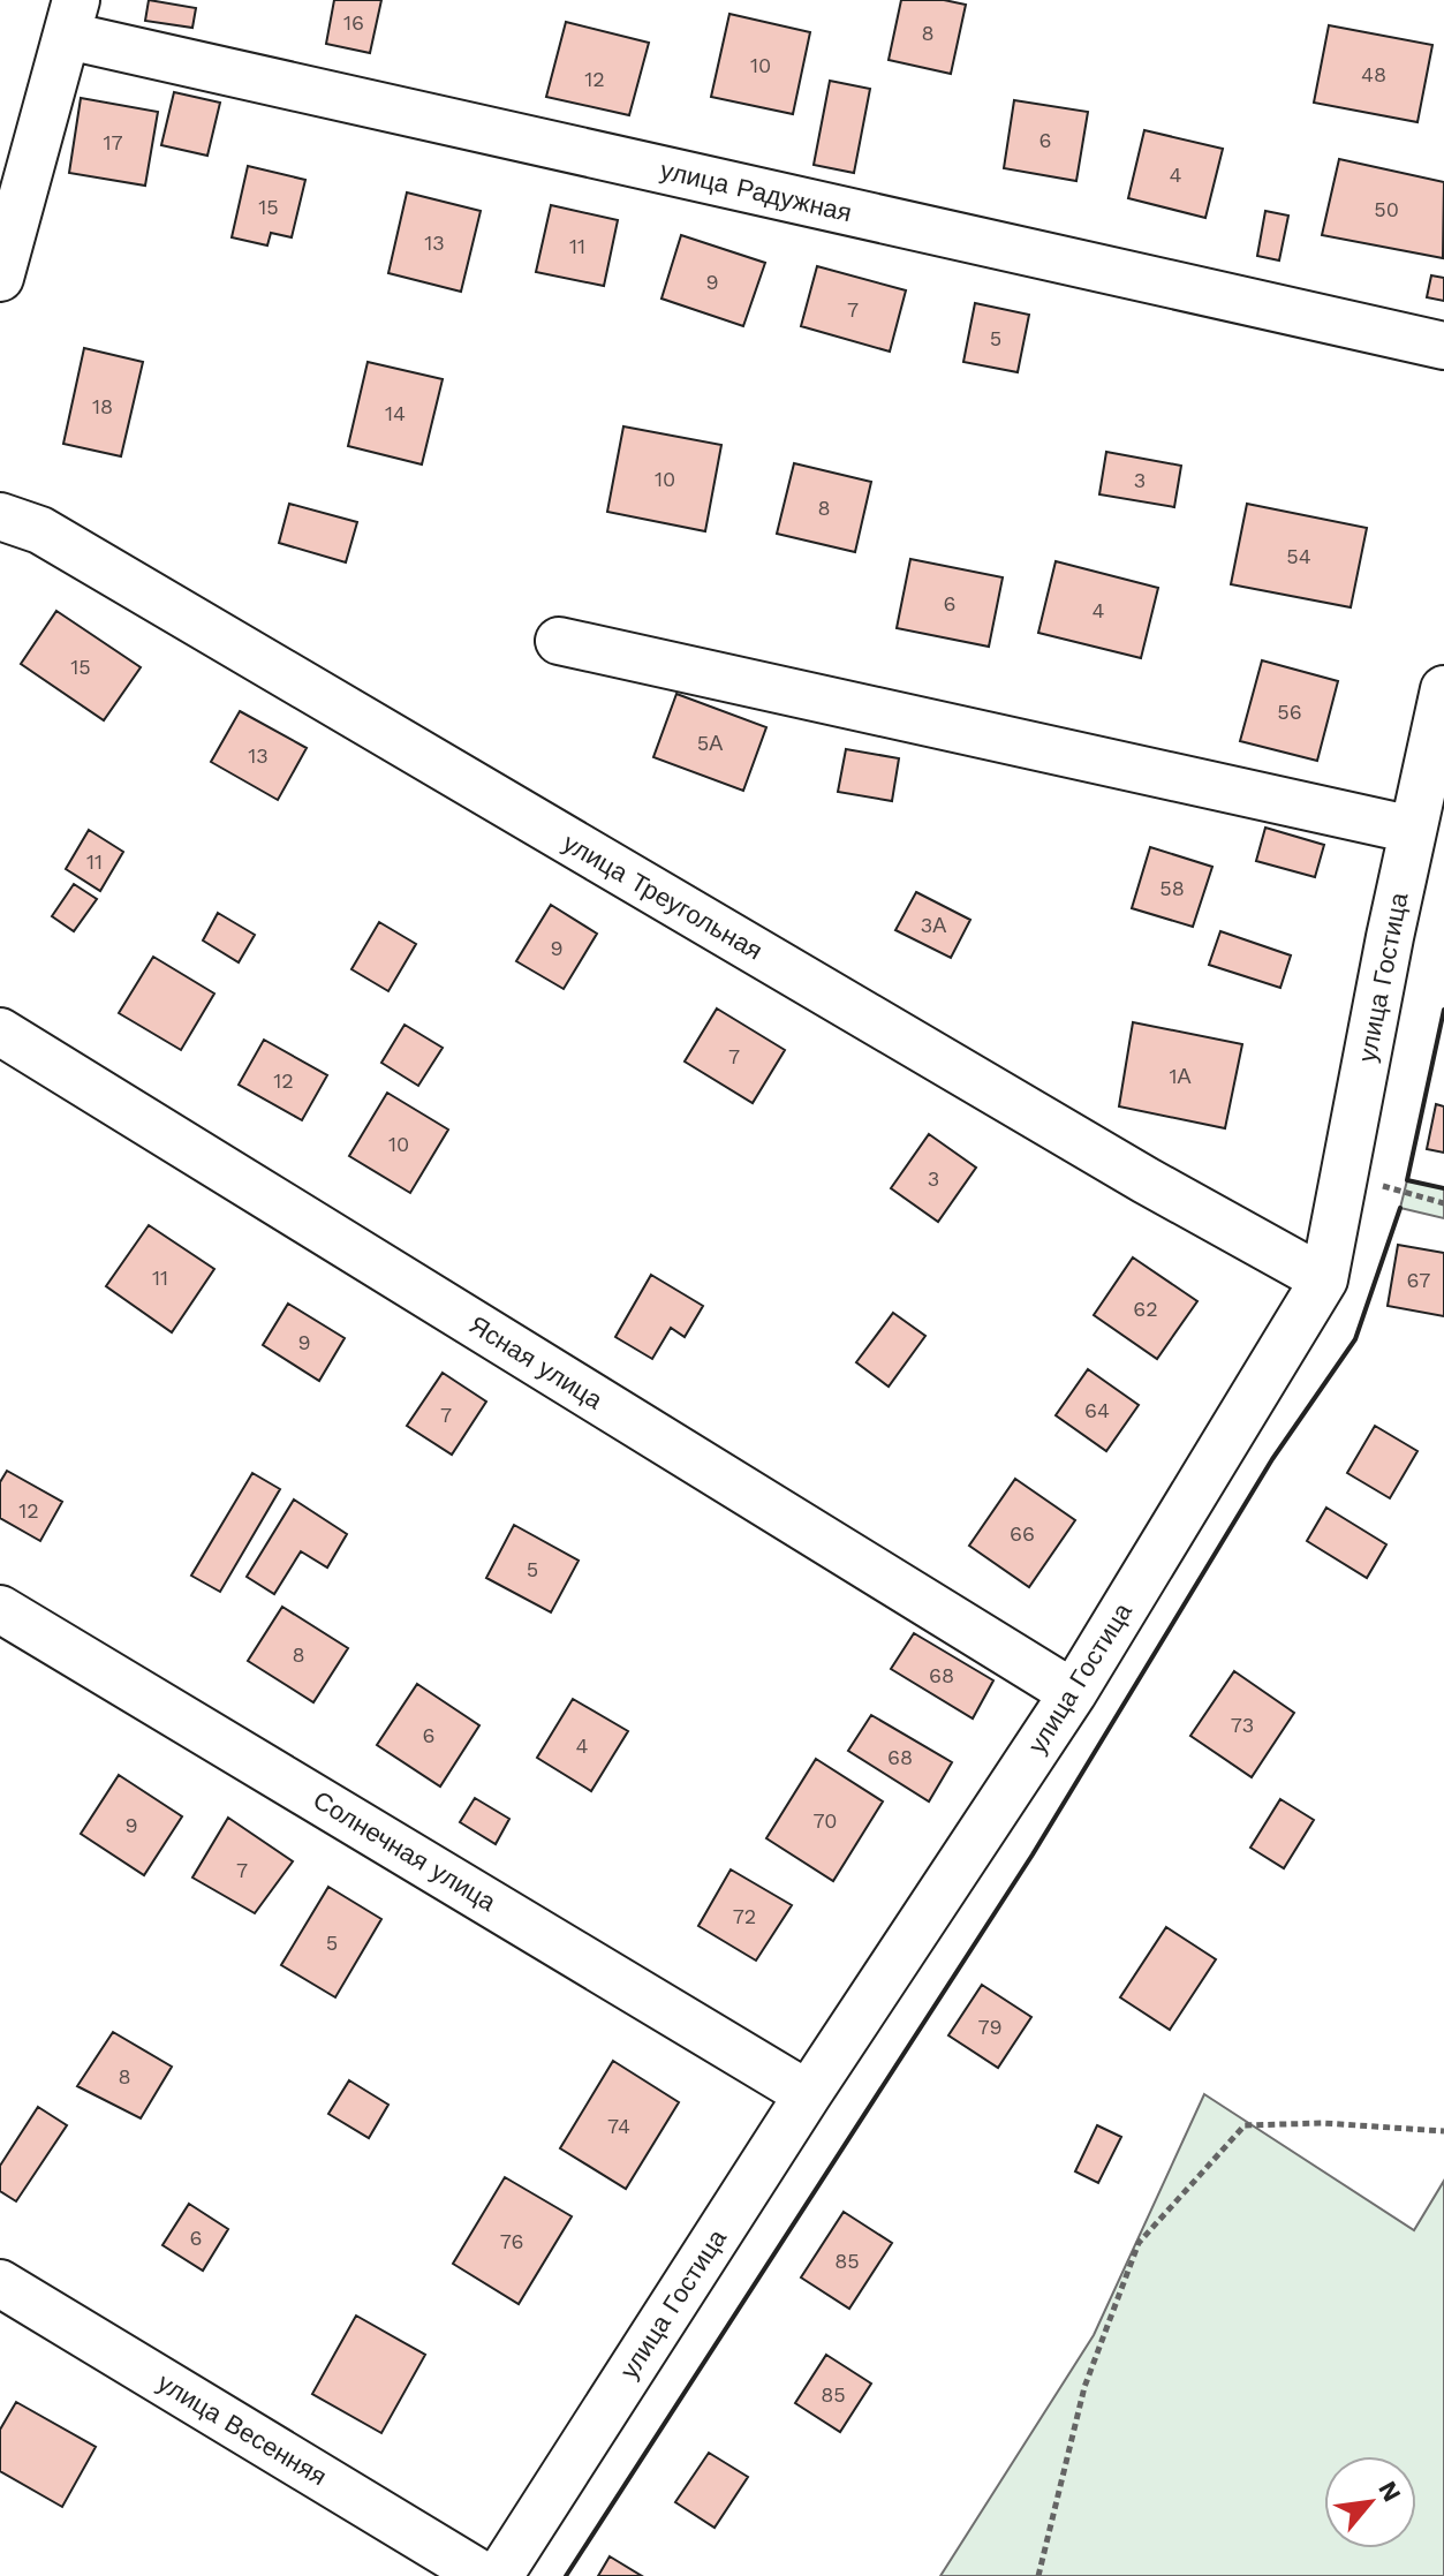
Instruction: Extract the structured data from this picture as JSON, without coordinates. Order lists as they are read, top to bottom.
{
  "streets": {
    "street": [
      "улица Радужная",
      "улица Треугольная",
      "улица Гостица",
      "Ясная улица",
      "Солнечная улица",
      "улица Весенняя"
    ]
  },
  "crossings": [
    ["улица Треугольная", "улица Гостица"],
    ["улица Гостица", "Ясная улица"],
    ["улица Гостица", "Солнечная улица"]
  ],
  "house_numbers": [
    "16",
    "8",
    "10",
    "48",
    "12",
    "6",
    "17",
    "4",
    "15",
    "50",
    "13",
    "11",
    "9",
    "7",
    "5",
    "18",
    "14",
    "10",
    "3",
    "8",
    "54",
    "6",
    "4",
    "15",
    "56",
    "5А",
    "13",
    "11",
    "58",
    "3А",
    "9",
    "7",
    "1А",
    "12",
    "10",
    "3",
    "11",
    "67",
    "62",
    "9",
    "64",
    "7",
    "12",
    "66",
    "5",
    "8",
    "68",
    "73",
    "6",
    "4",
    "68",
    "70",
    "9",
    "7",
    "72",
    "5",
    "79",
    "8",
    "74",
    "6",
    "76",
    "85",
    "85"
  ],
  "north": "top right"
}
